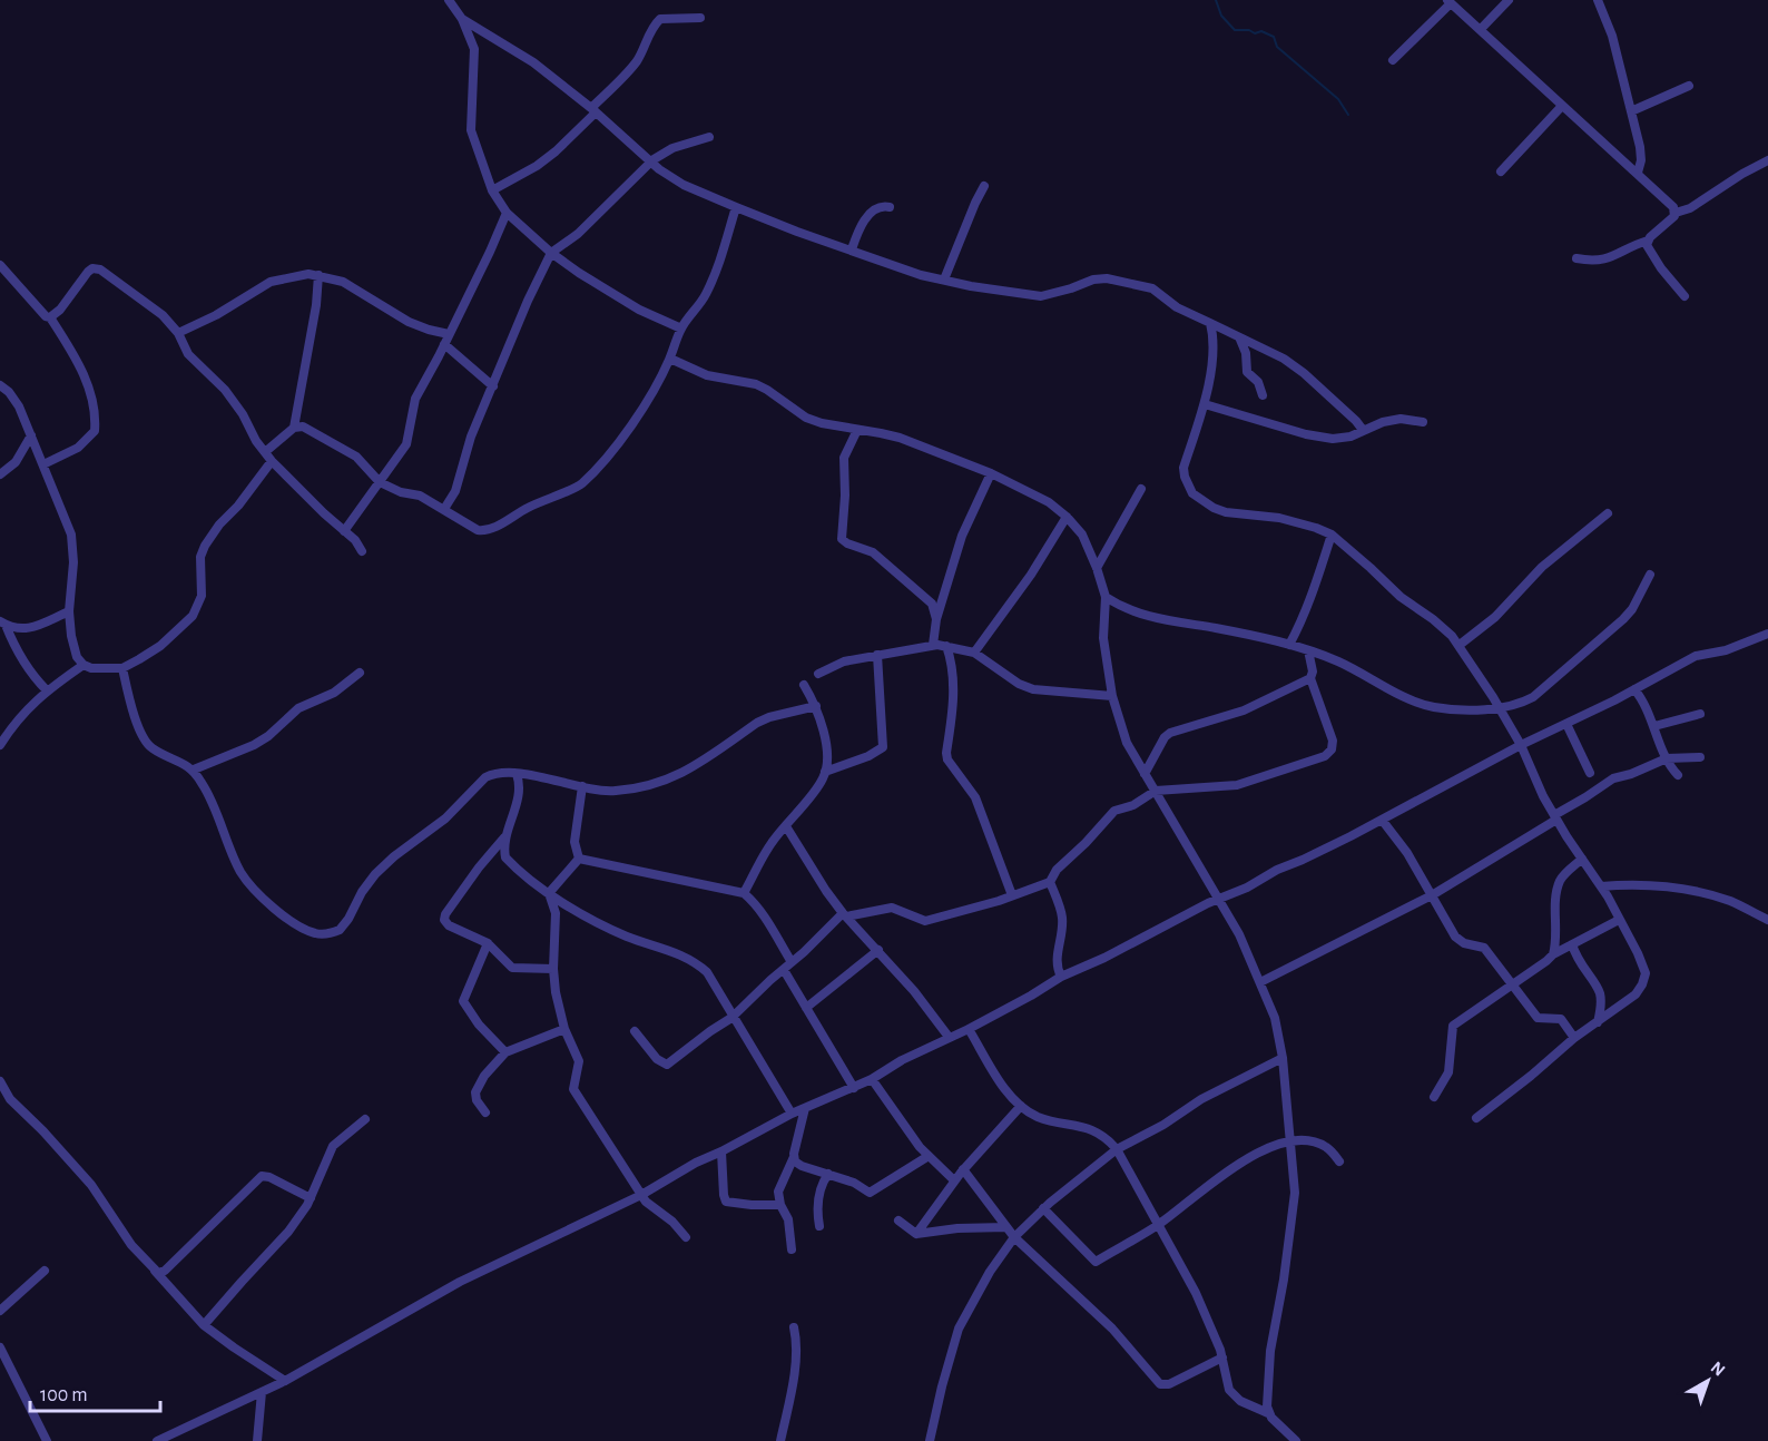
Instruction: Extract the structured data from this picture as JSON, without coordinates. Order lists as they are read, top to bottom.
{
  "scale_bar": "100 m",
  "north": "top right"
}
